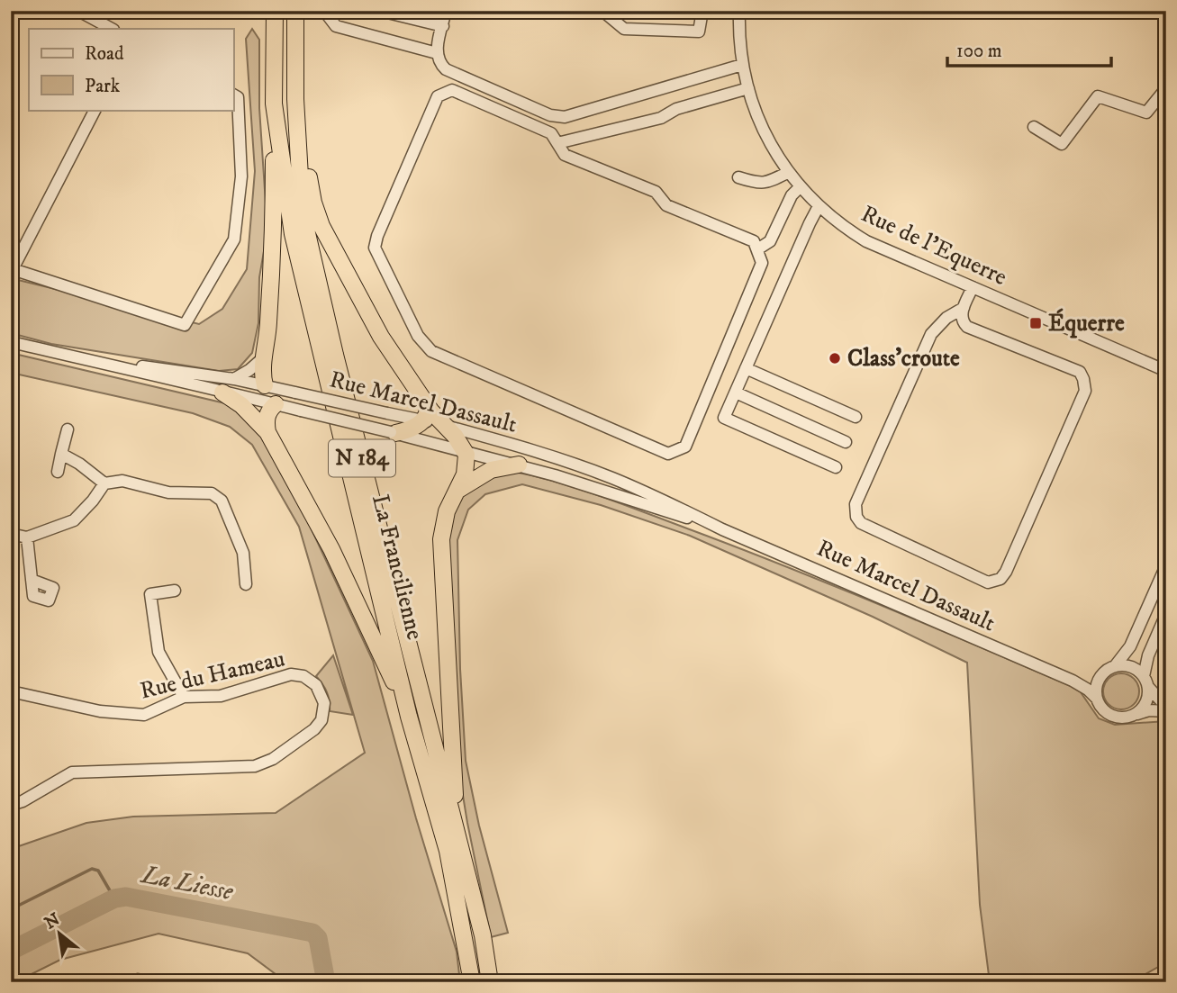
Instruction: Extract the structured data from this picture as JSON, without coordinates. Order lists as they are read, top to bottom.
{
  "streets": {
    "highway": ["N 184", "La Francilienne"],
    "street": ["Rue de l'Equerre", "Rue Marcel Dassault", "Rue du Hameau"]
  },
  "water": ["La Liesse"],
  "places": {
    "transit": ["Équerre"],
    "other": ["Class'croute"]
  },
  "legend": ["Road", "Park"],
  "scale_bar": "100 m",
  "north": "top left"
}
